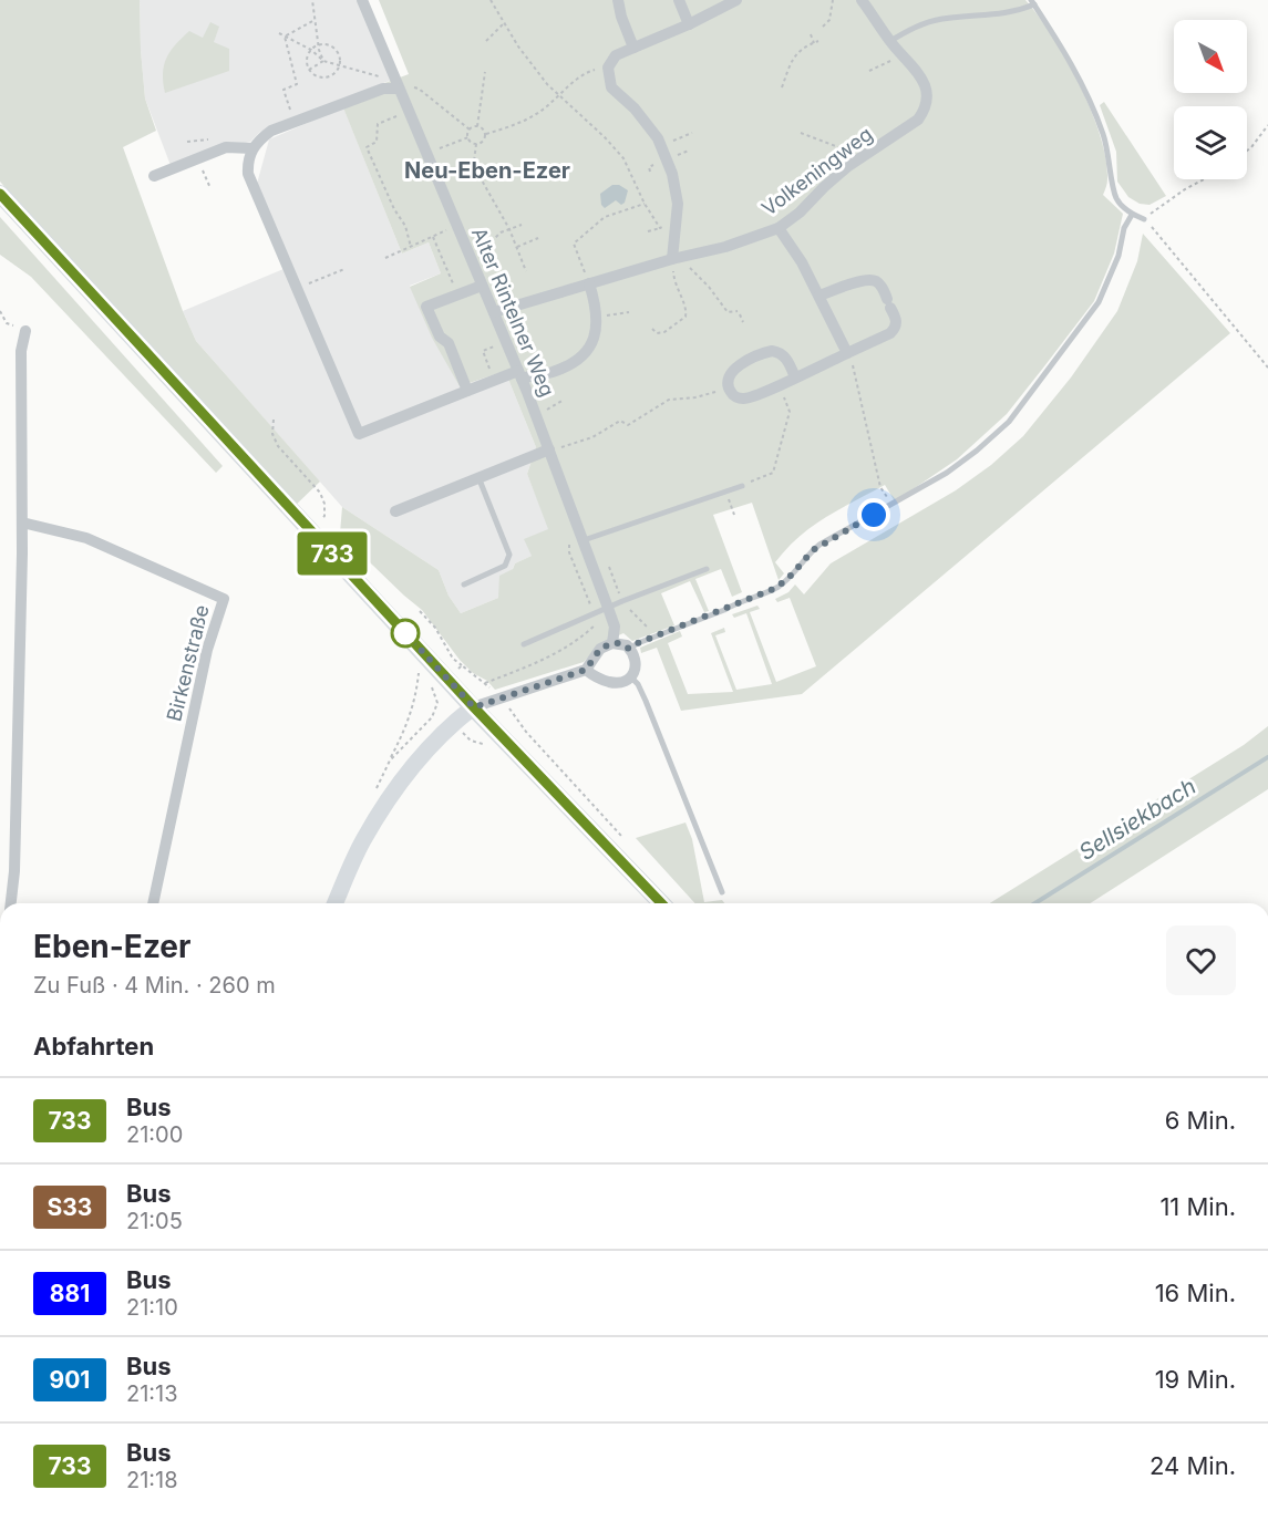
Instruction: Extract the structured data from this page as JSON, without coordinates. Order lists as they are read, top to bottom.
{
  "streets": {
    "street": ["Volkeningweg", "Alter Rintelner Weg", "Birkenstraße"]
  },
  "crossings": [
    ["Volkeningweg", "Alter Rintelner Weg"]
  ],
  "districts": ["Neu-Eben-Ezer"],
  "water": ["Sellsiekbach"],
  "lines": ["bus line 733"],
  "north": "bottom right",
  "page": {
    "on_map": "733",
    "heading": [
      ["Eben-Ezer", "Zu Fuß · 4 Min. · 260 m"],
      "Abfahrten"
    ],
    "list": [
      {
        "mark": "733",
        "name": "Bus",
        "note": "21:00",
        "value": "6 Min."
      },
      {
        "mark": "S33",
        "name": "Bus",
        "note": "21:05",
        "value": "11 Min."
      },
      {
        "mark": "881",
        "name": "Bus",
        "note": "21:10",
        "value": "16 Min."
      },
      {
        "mark": "901",
        "name": "Bus",
        "note": "21:13",
        "value": "19 Min."
      },
      {
        "mark": "733",
        "name": "Bus",
        "note": "21:18",
        "value": "24 Min."
      }
    ]
  }
}
